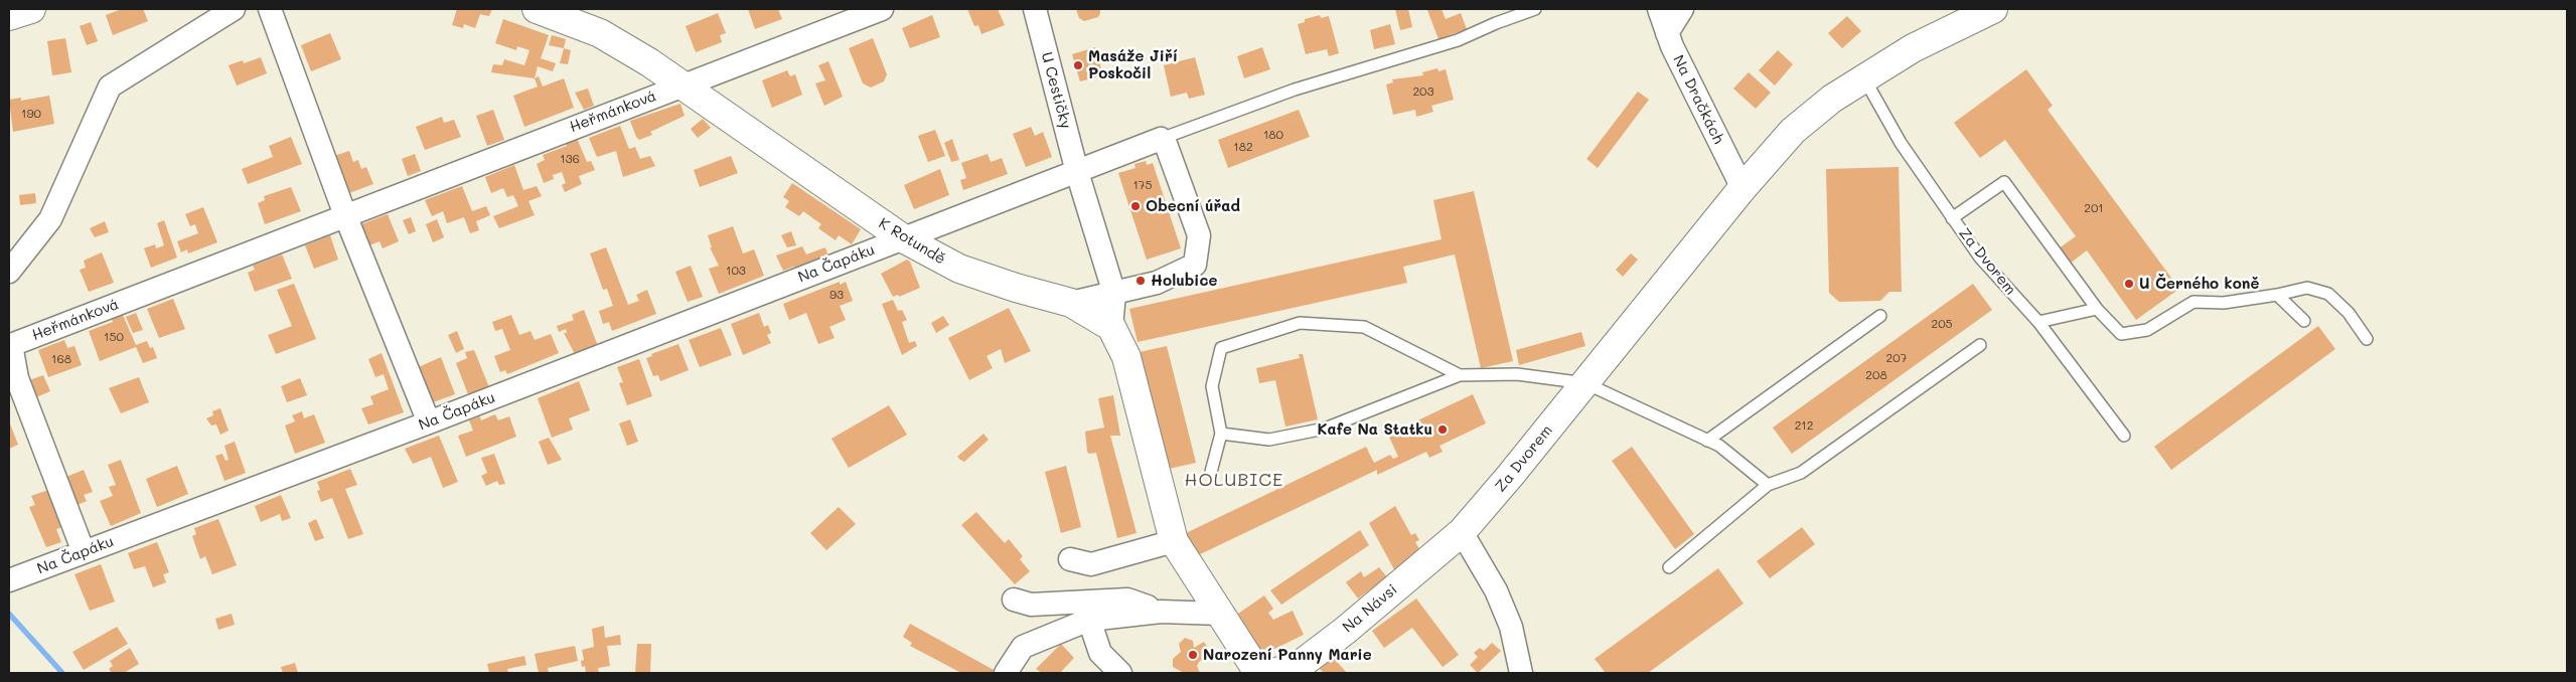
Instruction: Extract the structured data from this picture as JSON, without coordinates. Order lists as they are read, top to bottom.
{
  "streets": {
    "street": [
      "U Cestičky",
      "Na Dračkách",
      "Heřmánková",
      "K Rotundě",
      "Za Dvorem",
      "Na Čapáku",
      "Na Návsi"
    ]
  },
  "crossings": [
    ["U Cestičky", "Na Čapáku"],
    ["Na Dračkách", "Za Dvorem"],
    ["Heřmánková", "K Rotundě"],
    ["Heřmánková", "Na Čapáku"],
    ["K Rotundě", "Na Čapáku"],
    ["Za Dvorem", "Na Návsi"]
  ],
  "districts": ["HOLUBICE"],
  "places": [
    "Masáže Jiří Poskočil",
    "Obecní úřad",
    "Holubice",
    "U Černého koně",
    "Kafe Na Statku",
    "Narození Panny Marie"
  ],
  "house_numbers": [
    "203",
    "190",
    "180",
    "182",
    "136",
    "175",
    "201",
    "103",
    "93",
    "205",
    "150",
    "207",
    "168",
    "208",
    "212"
  ]
}
